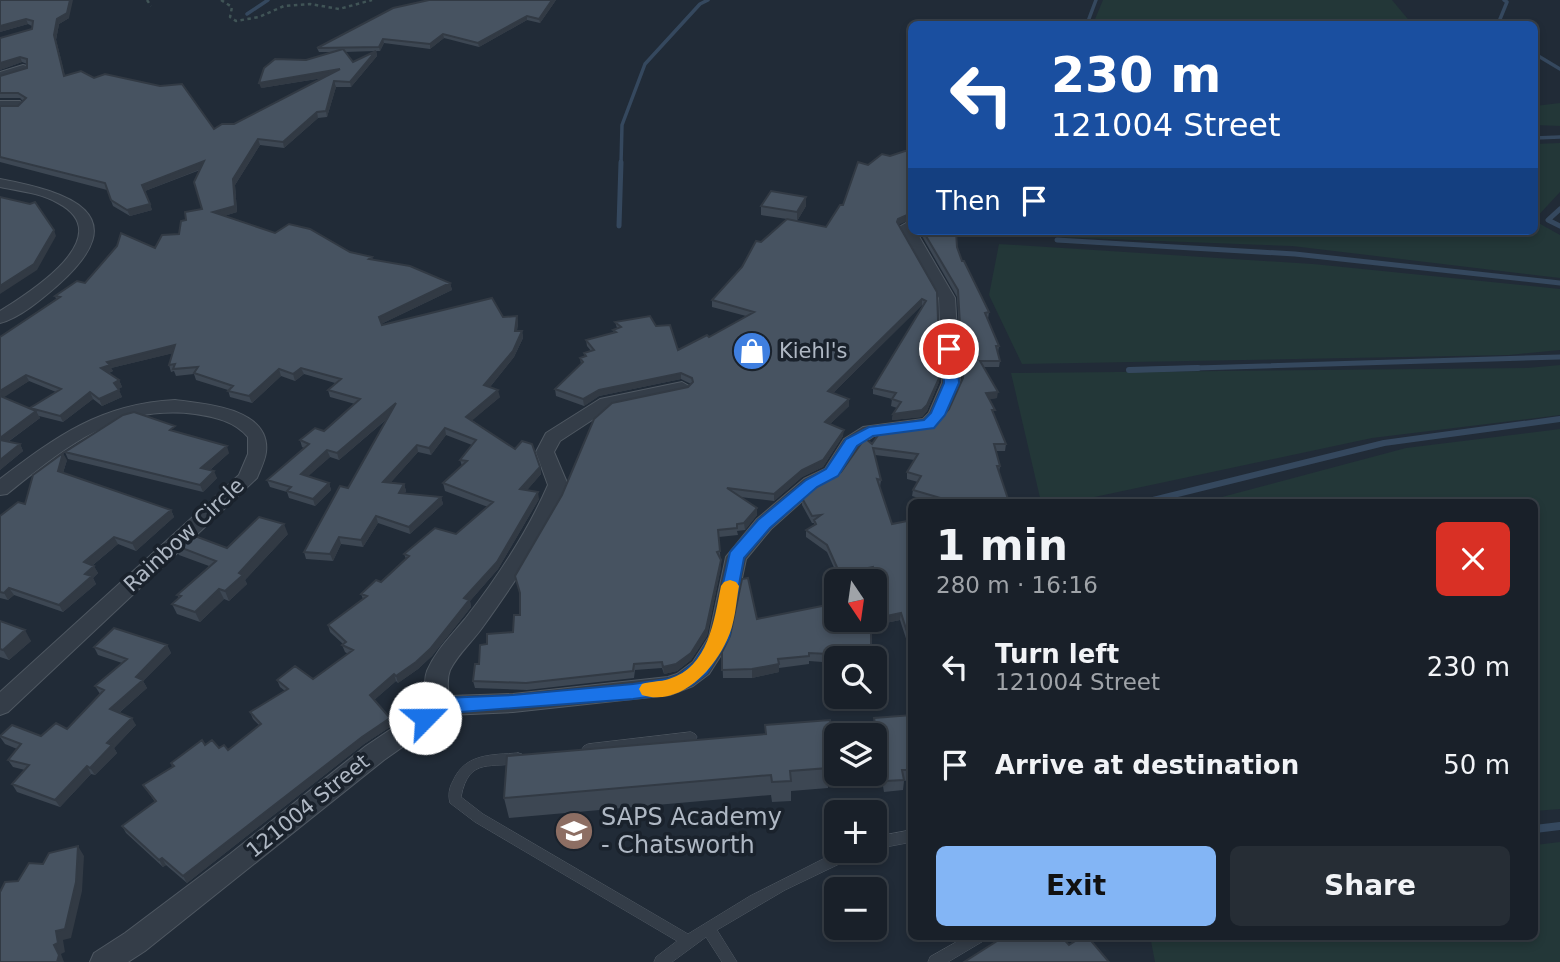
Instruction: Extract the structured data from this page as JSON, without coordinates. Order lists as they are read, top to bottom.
{
  "streets": {
    "street": ["Rainbow Circle", "121004 Street"]
  },
  "places": {
    "shop": ["Kiehl's"],
    "school or university": ["SAPS Academy - Chatsworth"]
  },
  "north": "bottom",
  "page": {
    "turn": ["230 m", "121004 Street"],
    "then": "Then",
    "heading": ["1 min", "280 m · 16:16"],
    "map_buttons": ["+", "−"],
    "list": [
      {
        "name": "Turn left",
        "note": "121004 Street",
        "value": "230 m"
      },
      {
        "name": "Arrive at destination",
        "value": "50 m"
      }
    ],
    "buttons": ["Exit", "Share"]
  }
}
